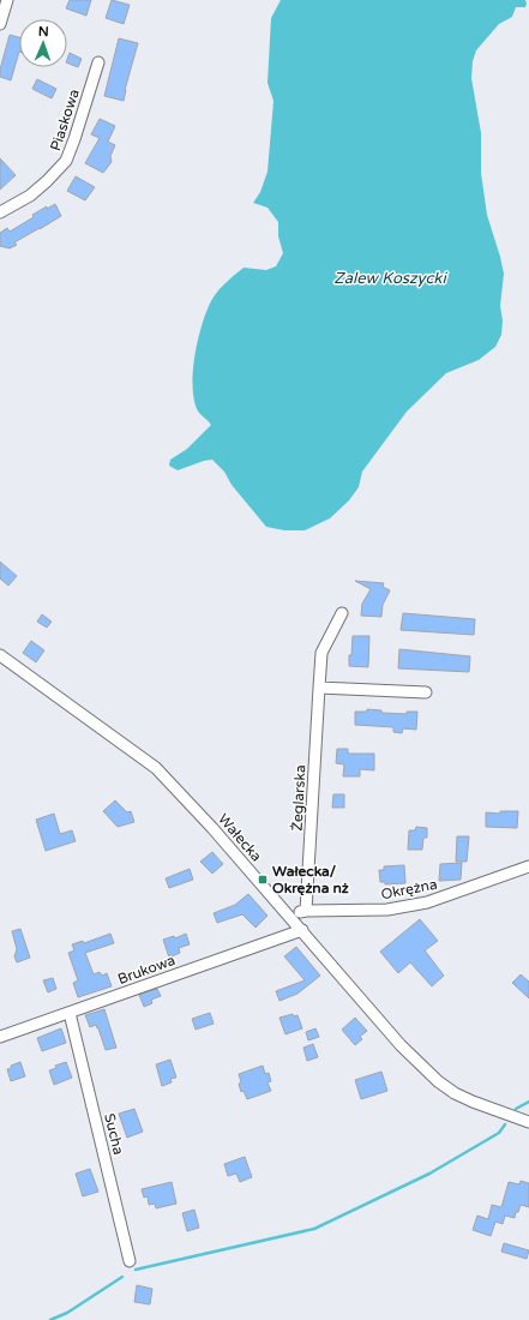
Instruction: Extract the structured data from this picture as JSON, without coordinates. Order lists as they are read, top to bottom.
{
  "streets": {
    "street": [
      "Piaskowa",
      "Żeglarska",
      "Wałecka",
      "Okrężna",
      "Brukowa",
      "Sucha"
    ]
  },
  "crossings": [
    ["Żeglarska", "Okrężna"],
    ["Wałecka", "Okrężna"],
    ["Wałecka", "Brukowa"],
    ["Brukowa", "Sucha"]
  ],
  "water": ["Zalew Koszycki"],
  "places": {
    "transit": ["Wałecka/ Okrężna nż"]
  },
  "north": "top"
}
